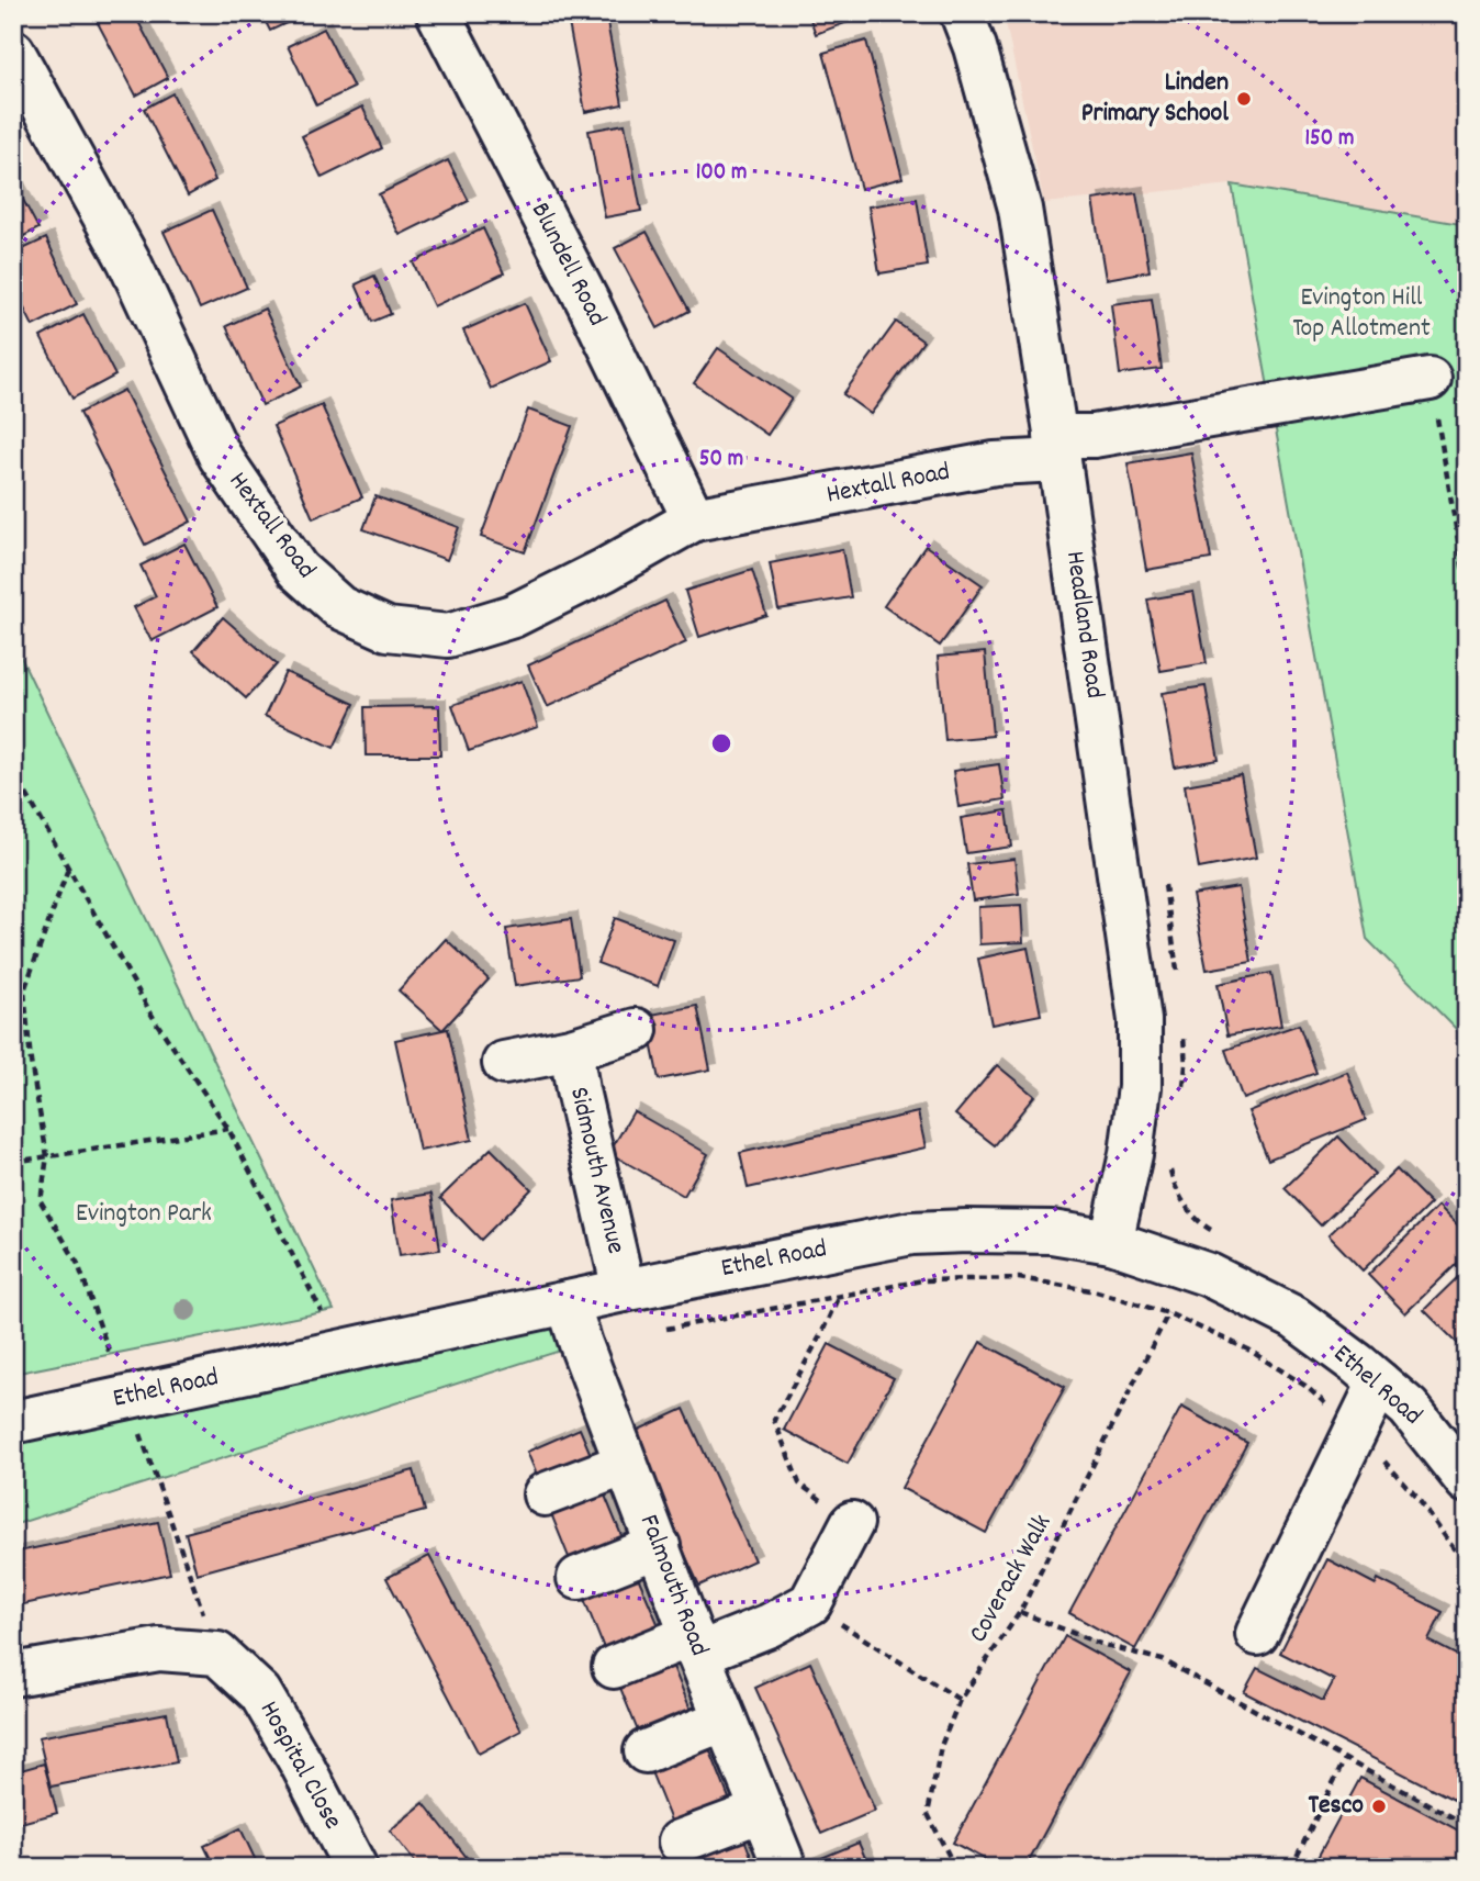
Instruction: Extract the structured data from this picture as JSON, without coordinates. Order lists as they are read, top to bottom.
{
  "streets": {
    "street": [
      "Blundell Road",
      "Hextall Road",
      "Headland Road",
      "Sidmouth Avenue",
      "Ethel Road",
      "Falmouth Road",
      "Hospital Close"
    ],
    "path": ["Coverack Walk"]
  },
  "crossings": [
    ["Blundell Road", "Hextall Road"],
    ["Hextall Road", "Headland Road"],
    ["Headland Road", "Ethel Road"],
    ["Sidmouth Avenue", "Ethel Road"],
    ["Ethel Road", "Falmouth Road"]
  ],
  "parks": ["Evington Hill Top Allotment", "Evington Park"],
  "places": ["Linden Primary School", "Tesco"],
  "rings": ["150 m", "100 m", "50 m"]
}
